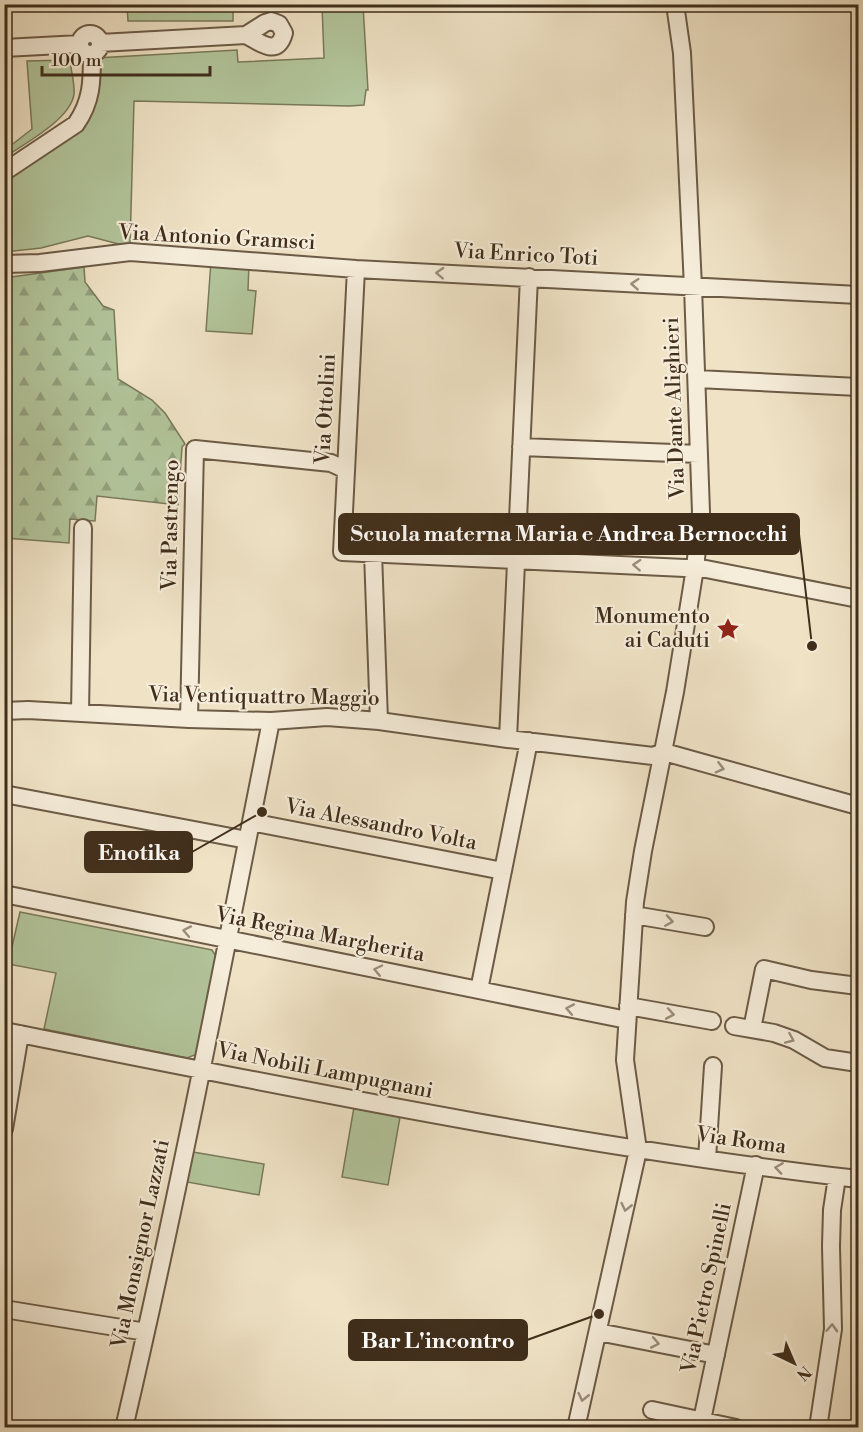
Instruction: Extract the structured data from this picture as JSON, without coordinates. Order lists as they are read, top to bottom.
{
  "streets": {
    "street": [
      "Via Antonio Gramsci",
      "Via Enrico Toti",
      "Via Dante Alighieri",
      "Via Ottolini",
      "Via Pastrengo",
      "Via Ventiquattro Maggio",
      "Via Alessandro Volta",
      "Via Regina Margherita",
      "Via Nobili Lampugnani",
      "Via Roma",
      "Via Monsignor Lazzati",
      "Via Pietro Spinelli"
    ]
  },
  "crossings": [
    ["Via Antonio Gramsci", "Via Enrico Toti"],
    ["Via Antonio Gramsci", "Via Ottolini"],
    ["Via Enrico Toti", "Via Dante Alighieri"],
    ["Via Enrico Toti", "Via Ottolini"],
    ["Via Dante Alighieri", "Via Ventiquattro Maggio"],
    ["Via Dante Alighieri", "Via Regina Margherita"],
    ["Via Dante Alighieri", "Via Nobili Lampugnani"],
    ["Via Dante Alighieri", "Via Roma"],
    ["Via Ottolini", "Via Pastrengo"],
    ["Via Pastrengo", "Via Ventiquattro Maggio"],
    ["Via Ventiquattro Maggio", "Via Monsignor Lazzati"],
    ["Via Alessandro Volta", "Via Monsignor Lazzati"],
    ["Via Regina Margherita", "Via Monsignor Lazzati"],
    ["Via Nobili Lampugnani", "Via Roma"],
    ["Via Nobili Lampugnani", "Via Monsignor Lazzati"],
    ["Via Roma", "Via Pietro Spinelli"]
  ],
  "one_way": ["Via Enrico Toti"],
  "places": {
    "place": ["Monumento ai Caduti"],
    "other": ["Scuola materna Maria e Andrea Bernocchi", "Enotika", "Bar L'incontro"]
  },
  "scale_bar": "100 m",
  "north": "bottom right"
}
